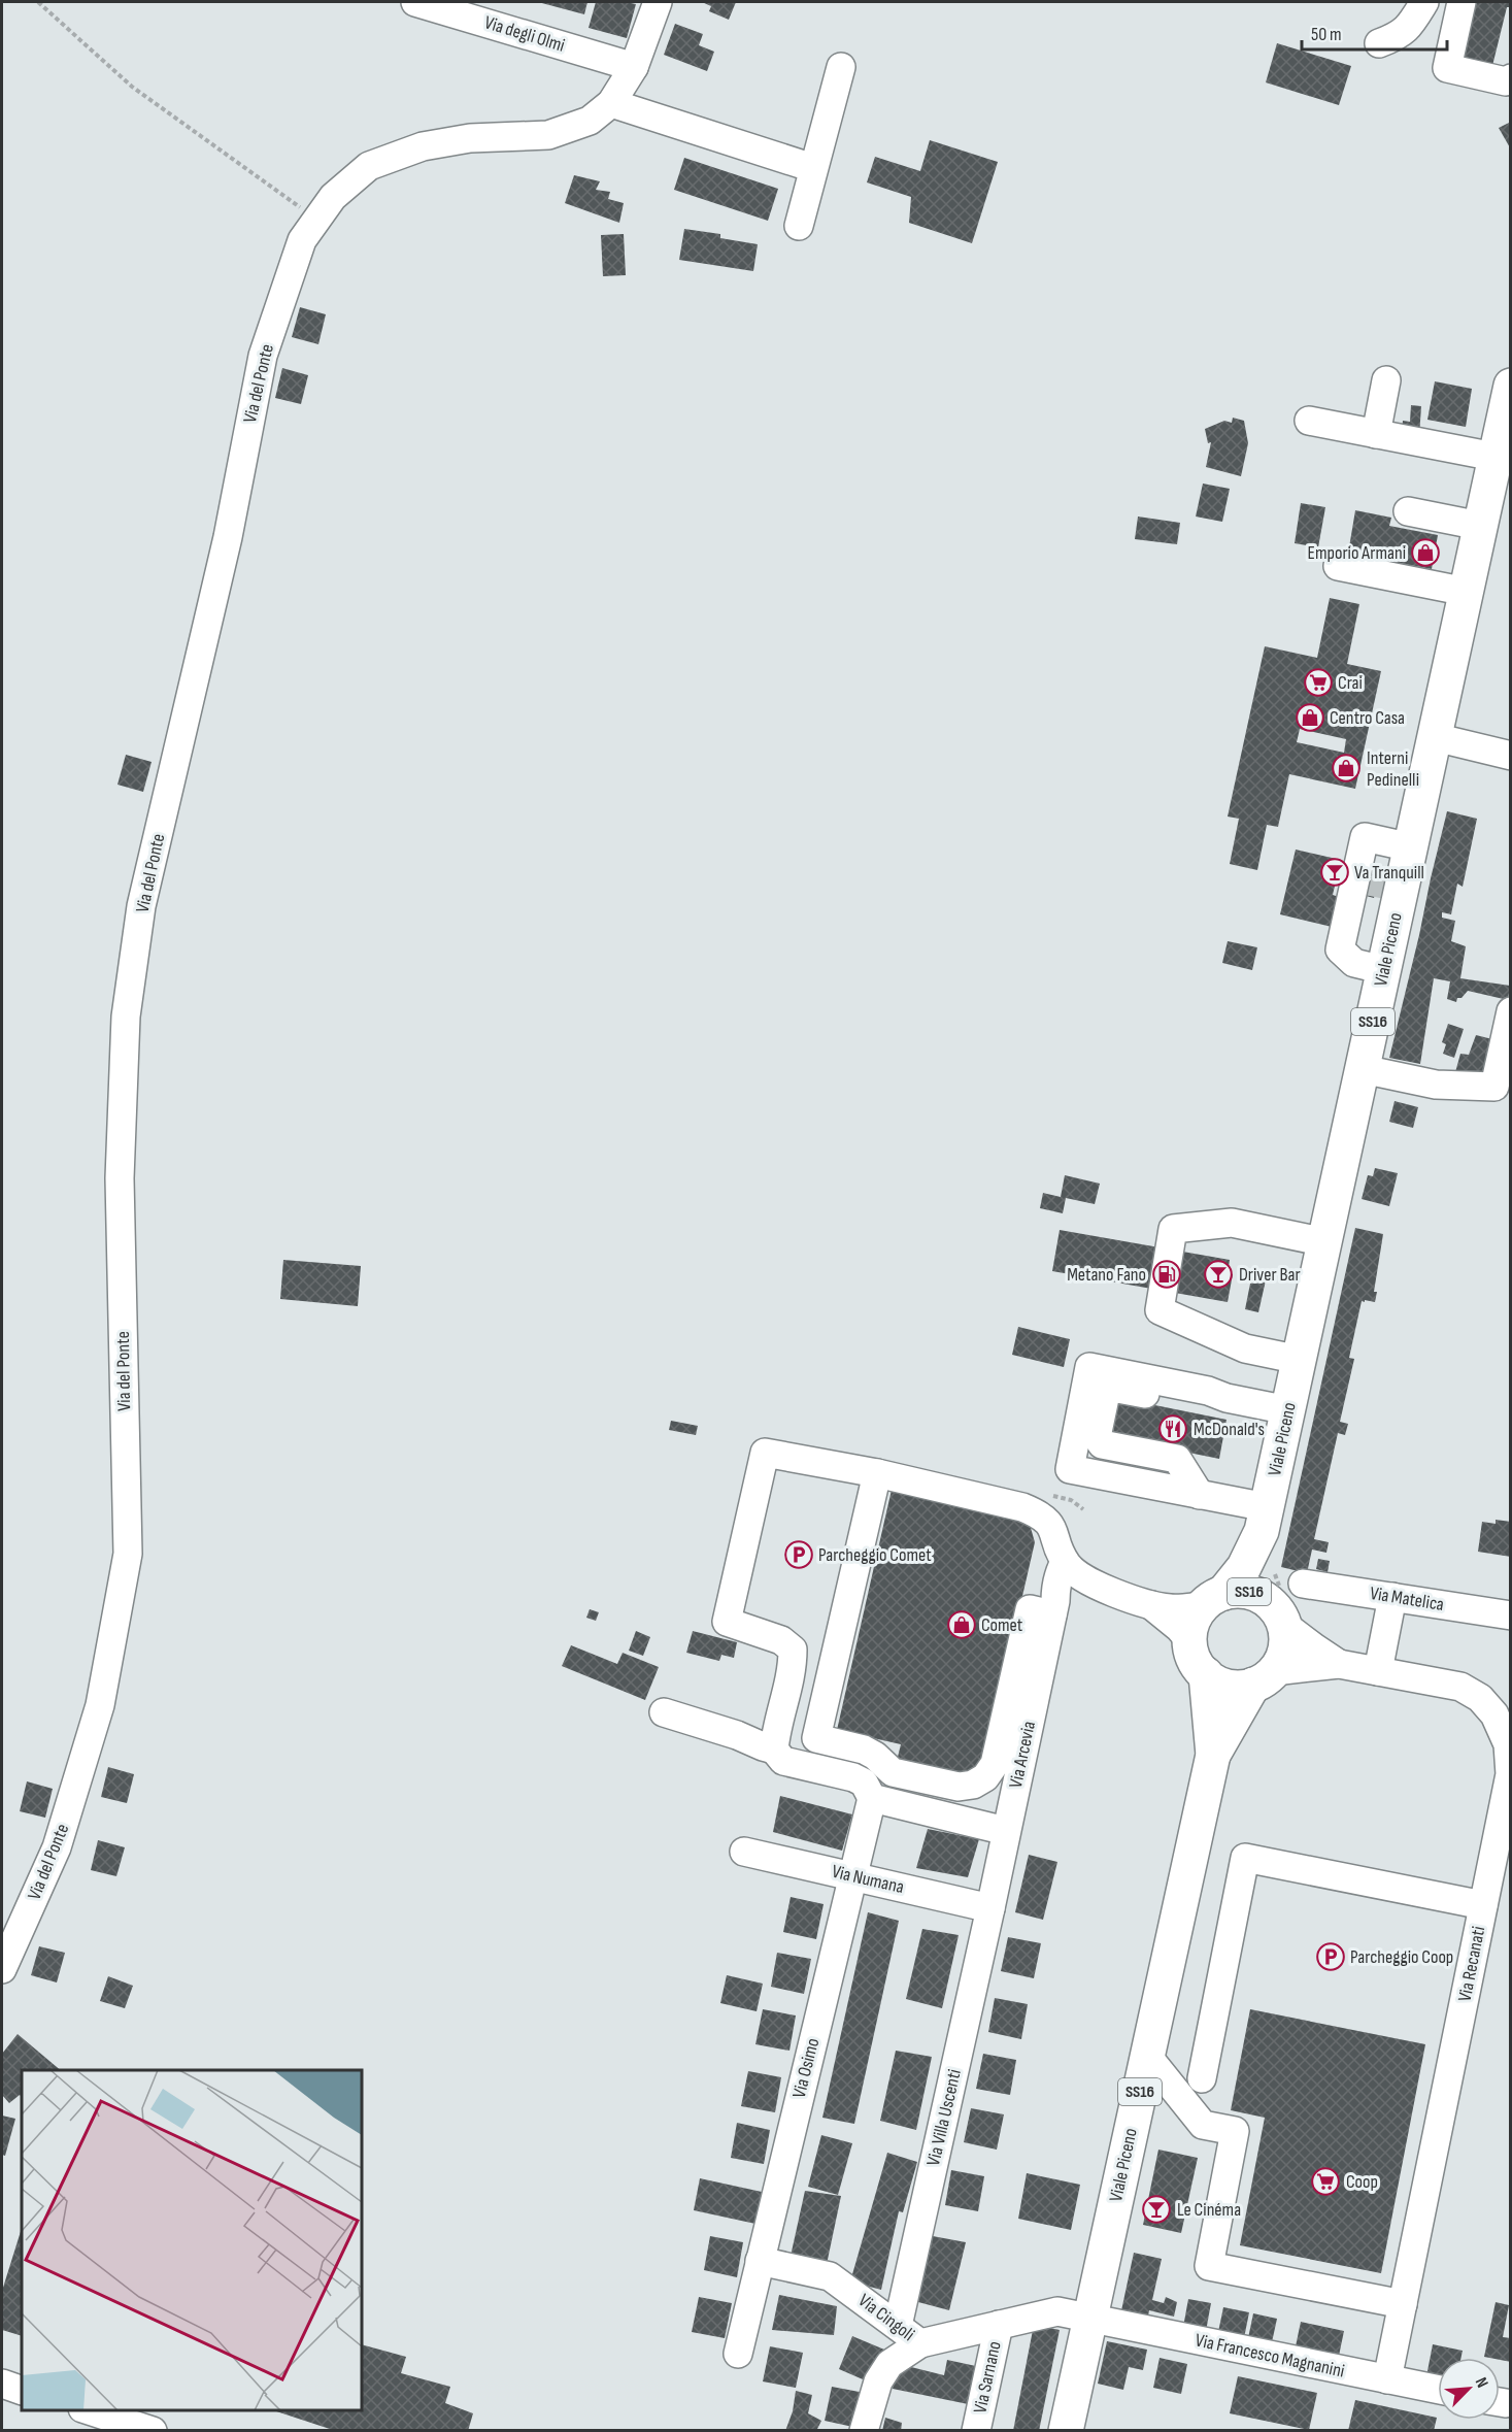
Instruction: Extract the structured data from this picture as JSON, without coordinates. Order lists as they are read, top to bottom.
{
  "streets": {
    "main road": ["Viale Piceno", "SS16"],
    "street": [
      "Via degli Olmi",
      "Via del Ponte",
      "Via Matelica",
      "Via Arcevia",
      "Via Numana",
      "Via Recanati",
      "Via Osimo",
      "Via Villa Uscenti",
      "Via Cingoli",
      "Via Francesco Magnanini",
      "Via Sarnano"
    ]
  },
  "crossings": [
    ["Via degli Olmi", "Via del Ponte"],
    ["Viale Piceno", "SS16"],
    ["Viale Piceno", "Via Recanati"],
    ["Viale Piceno", "Via Cingoli"],
    ["Viale Piceno", "Via Francesco Magnanini"],
    ["SS16", "Via Recanati"],
    ["Via Arcevia", "Via Numana"],
    ["Via Arcevia", "Via Villa Uscenti"],
    ["Via Numana", "Via Osimo"],
    ["Via Numana", "Via Villa Uscenti"],
    ["Via Recanati", "Via Francesco Magnanini"],
    ["Via Osimo", "Via Cingoli"],
    ["Via Villa Uscenti", "Via Cingoli"],
    ["Via Cingoli", "Via Francesco Magnanini"],
    ["Via Cingoli", "Via Sarnano"]
  ],
  "places": {
    "shop": [
      "Emporio Armani",
      "Centro Casa",
      "Interni Pedinelli",
      "Comet"
    ],
    "supermarket": ["Crai", "Coop"],
    "bar": ["Va Tranquill", "Driver Bar", "Le Cinéma"],
    "fuel station": ["Metano Fano"],
    "restaurant": ["McDonald's"],
    "parking": ["Parcheggio Comet", "Parcheggio Coop"]
  },
  "scale_bar": "50 m",
  "north": "top right"
}
